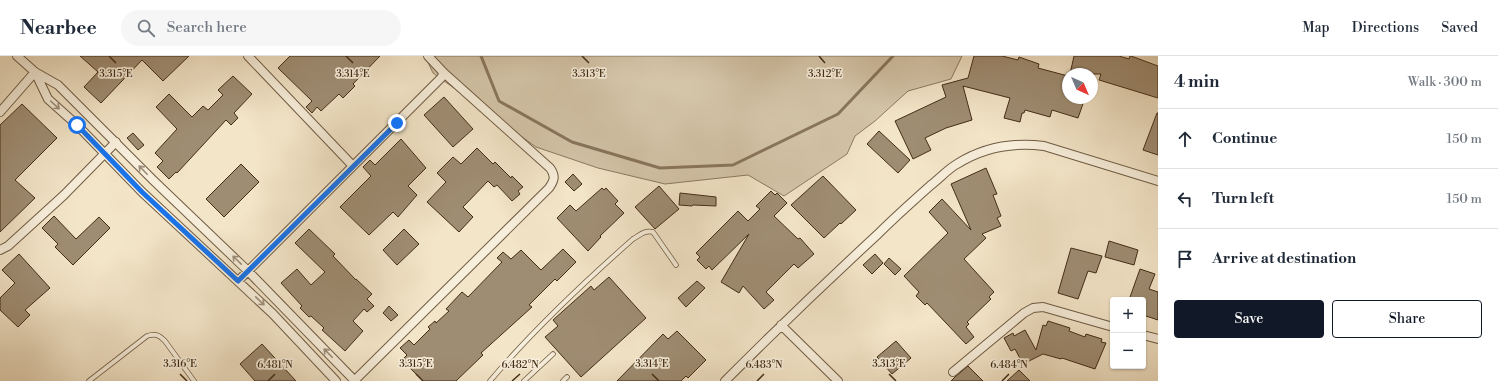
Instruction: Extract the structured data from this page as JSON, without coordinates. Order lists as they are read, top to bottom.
{
  "north": "bottom right",
  "page": {
    "header": "Nearbee",
    "search": "Search here",
    "nav": ["Map", "Directions", "Saved"],
    "heading": ["4 min", "Walk · 300 m"],
    "list": [
      ["Continue", "150 m"],
      ["Turn left", "150 m"],
      "Arrive at destination"
    ],
    "buttons": ["Save", "Share"],
    "map_buttons": ["+", "−"]
  },
  "coordinates": [
    "3.315°E",
    "3.314°E",
    "3.313°E",
    "3.312°E",
    "3.316°E",
    "6.481°N",
    "6.482°N",
    "6.483°N",
    "6.484°N"
  ]
}
